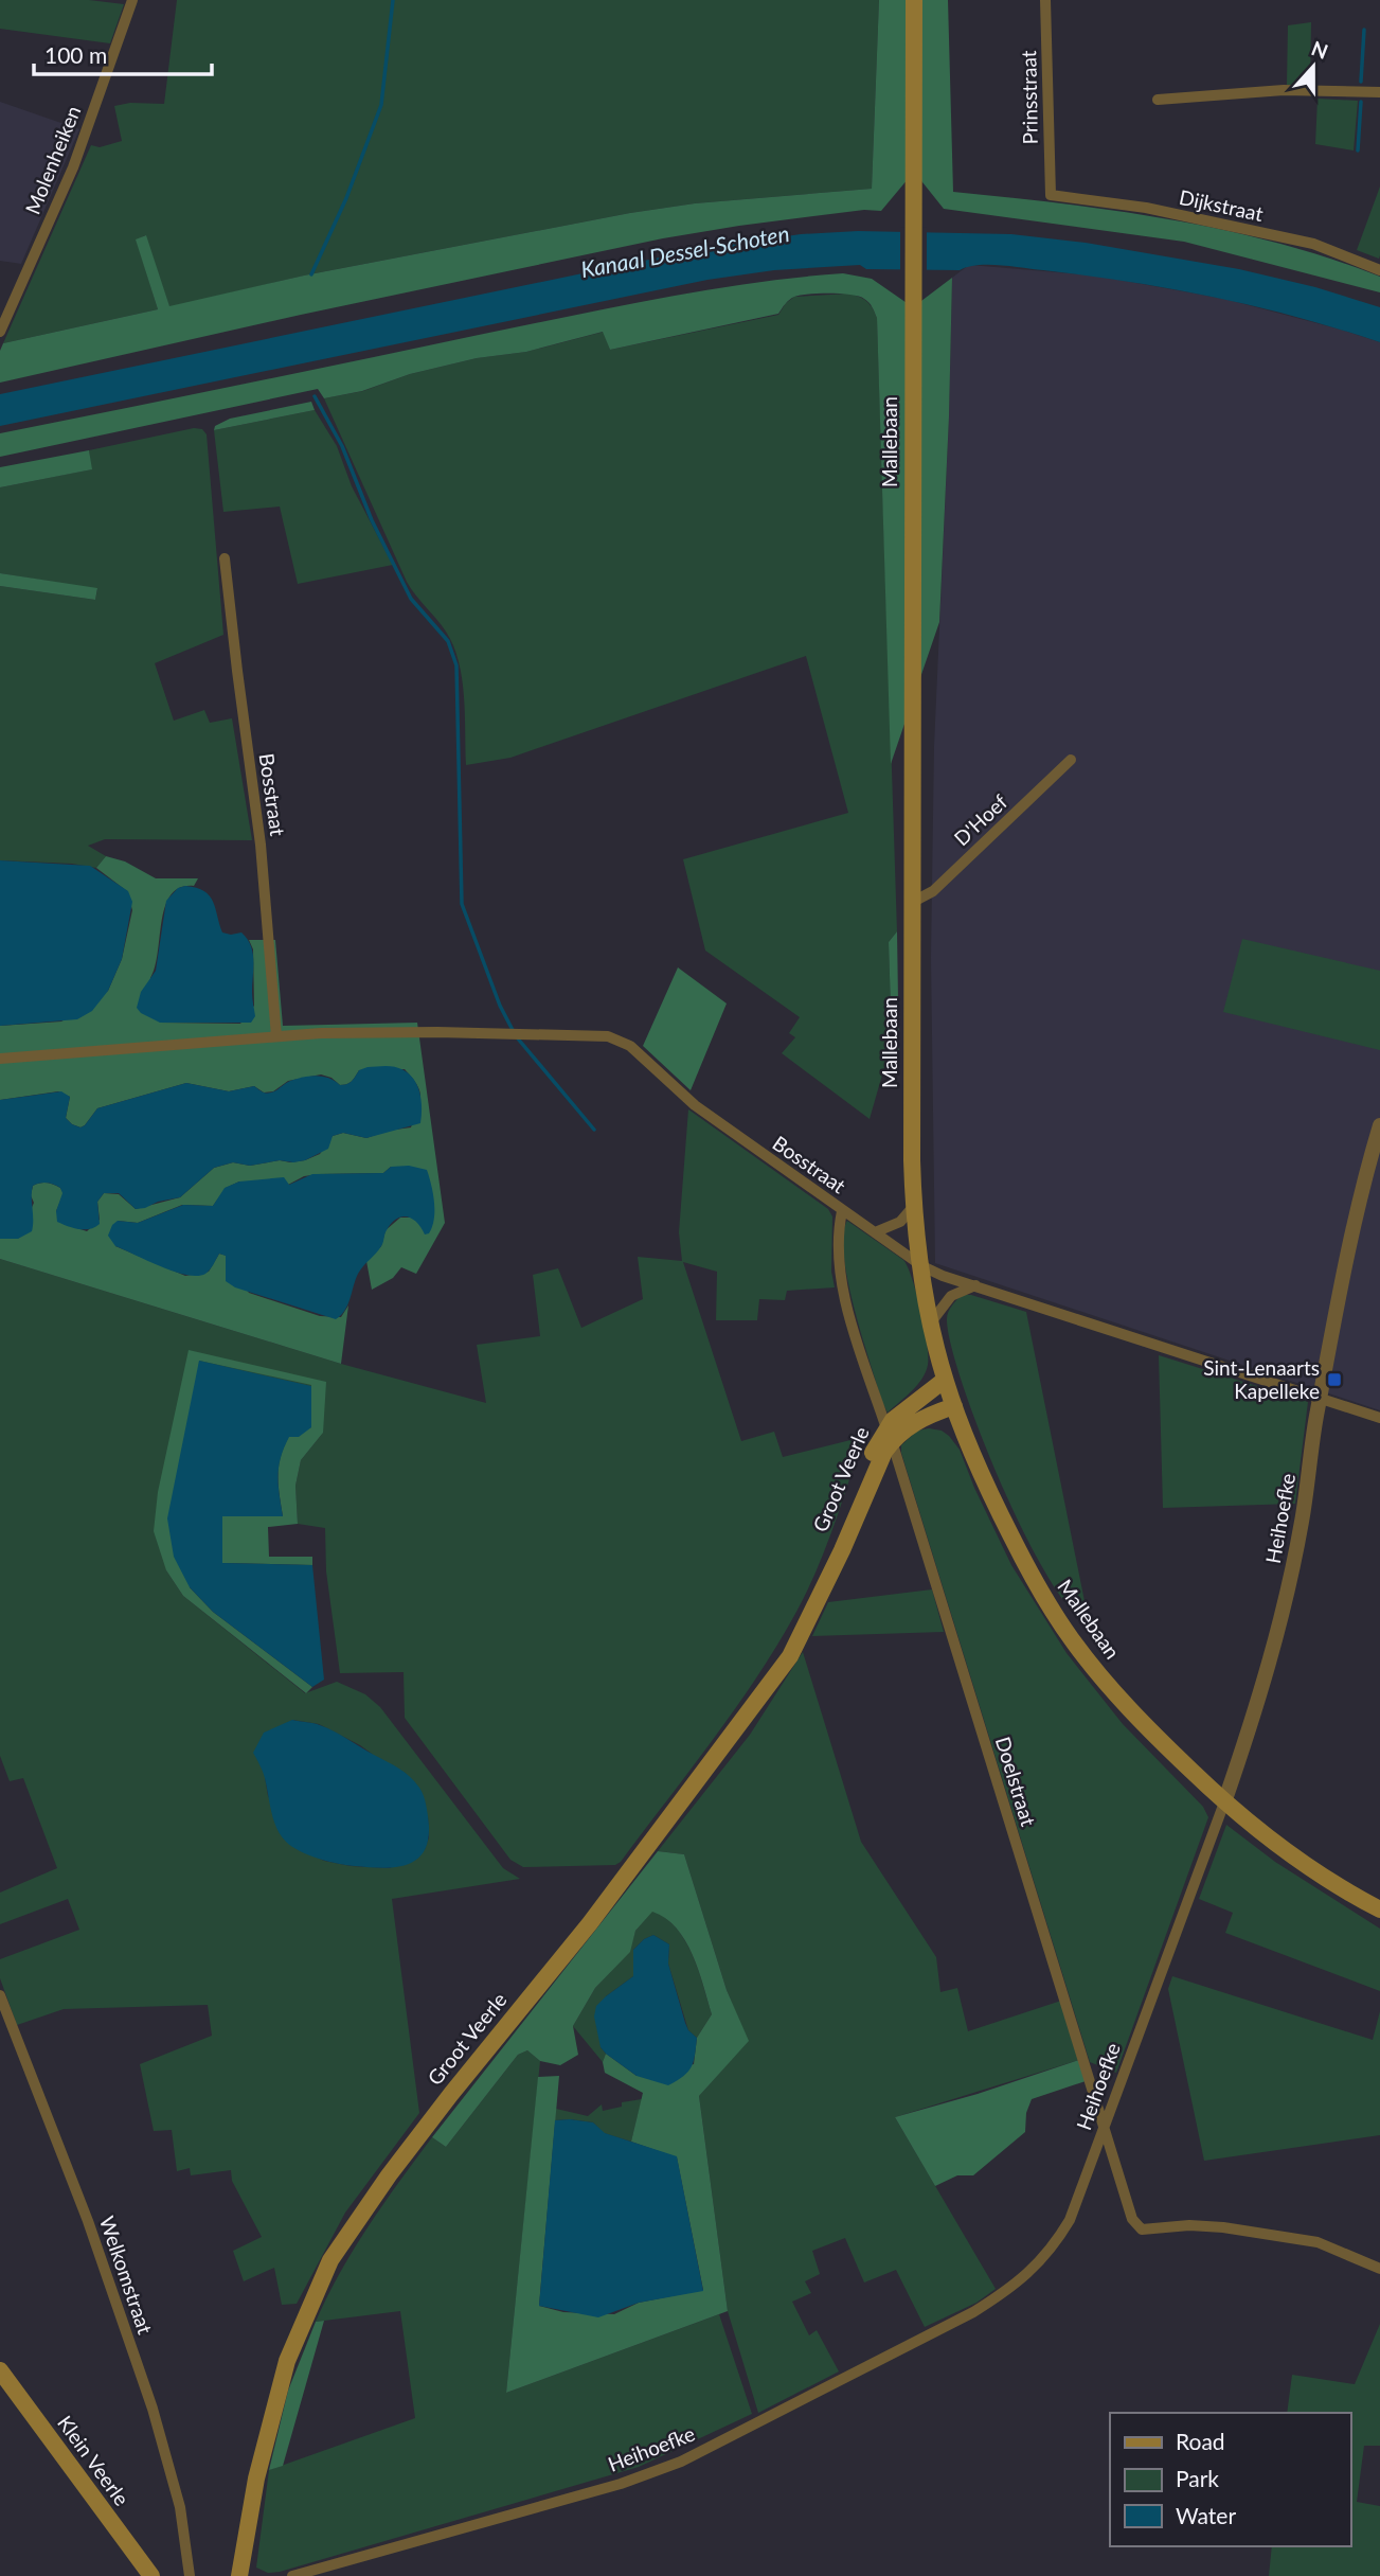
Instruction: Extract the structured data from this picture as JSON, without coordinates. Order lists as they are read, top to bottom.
{
  "streets": {
    "main road": ["Mallebaan", "Groot Veerle", "Klein Veerle"],
    "street": [
      "Prinsstraat",
      "Molenheiken",
      "Dijkstraat",
      "Bosstraat",
      "D'Hoef",
      "Heihoefke",
      "Doelstraat",
      "Welkomstraat"
    ]
  },
  "crossings": [
    ["Prinsstraat", "Dijkstraat"],
    ["Mallebaan", "Bosstraat"],
    ["Mallebaan", "D'Hoef"],
    ["Mallebaan", "Groot Veerle"],
    ["Mallebaan", "Heihoefke"],
    ["Bosstraat", "Heihoefke"],
    ["Bosstraat", "Doelstraat"],
    ["Groot Veerle", "Doelstraat"],
    ["Heihoefke", "Doelstraat"]
  ],
  "water": ["Kanaal Dessel-Schoten"],
  "places": {
    "transit": ["Sint-Lenaarts Kapelleke"]
  },
  "legend": ["Road", "Park", "Water"],
  "scale_bar": "100 m",
  "north": "top"
}
